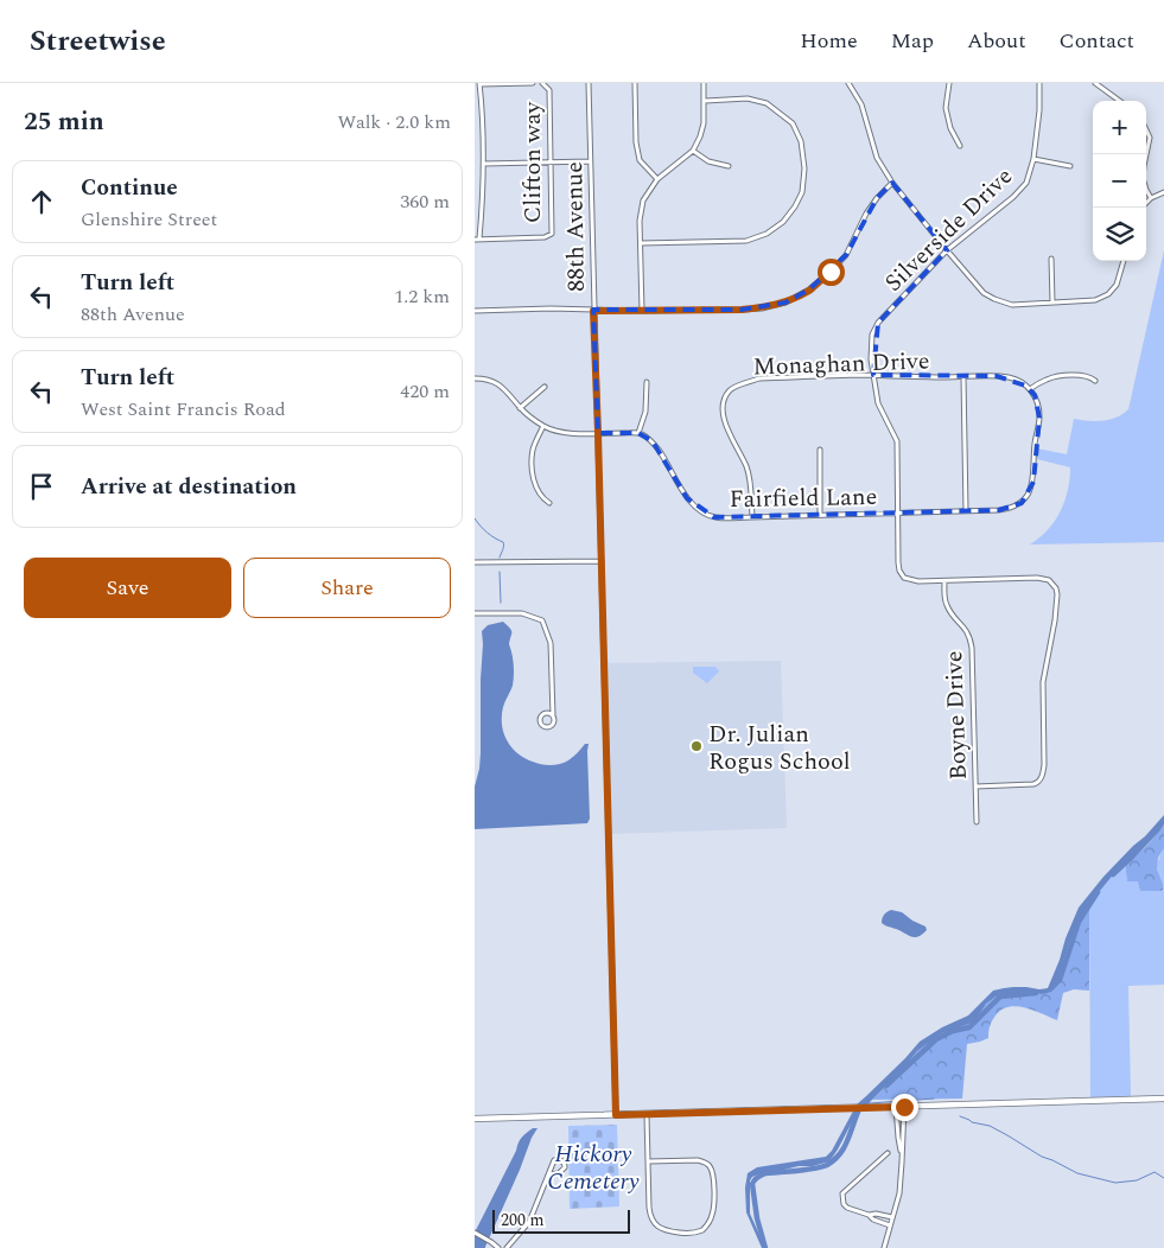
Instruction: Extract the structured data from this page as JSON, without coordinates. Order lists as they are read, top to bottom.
{
  "streets": {
    "street": [
      "Clifton way",
      "88th Avenue",
      "Silverside Drive",
      "Monaghan Drive",
      "Fairfield Lane",
      "Boyne Drive"
    ]
  },
  "crossings": [
    ["Silverside Drive", "Monaghan Drive"],
    ["Silverside Drive", "Fairfield Lane"],
    ["Silverside Drive", "Boyne Drive"],
    ["Monaghan Drive", "Fairfield Lane"]
  ],
  "parks": ["Hickory Cemetery"],
  "places": ["Dr. Julian Rogus School"],
  "scale_bar": "200 m",
  "page": {
    "header": "Streetwise",
    "nav": [
      "Home",
      "Map",
      "About",
      "Contact"
    ],
    "heading": ["25 min", "Walk · 2.0 km"],
    "map_buttons": ["+", "−"],
    "list": [
      ["Continue", "Glenshire Street", "360 m"],
      ["Turn left", "88th Avenue", "1.2 km"],
      ["Turn left", "West Saint Francis Road", "420 m"],
      "Arrive at destination"
    ],
    "buttons": ["Save", "Share"],
    "scale": "200 m"
  }
}
